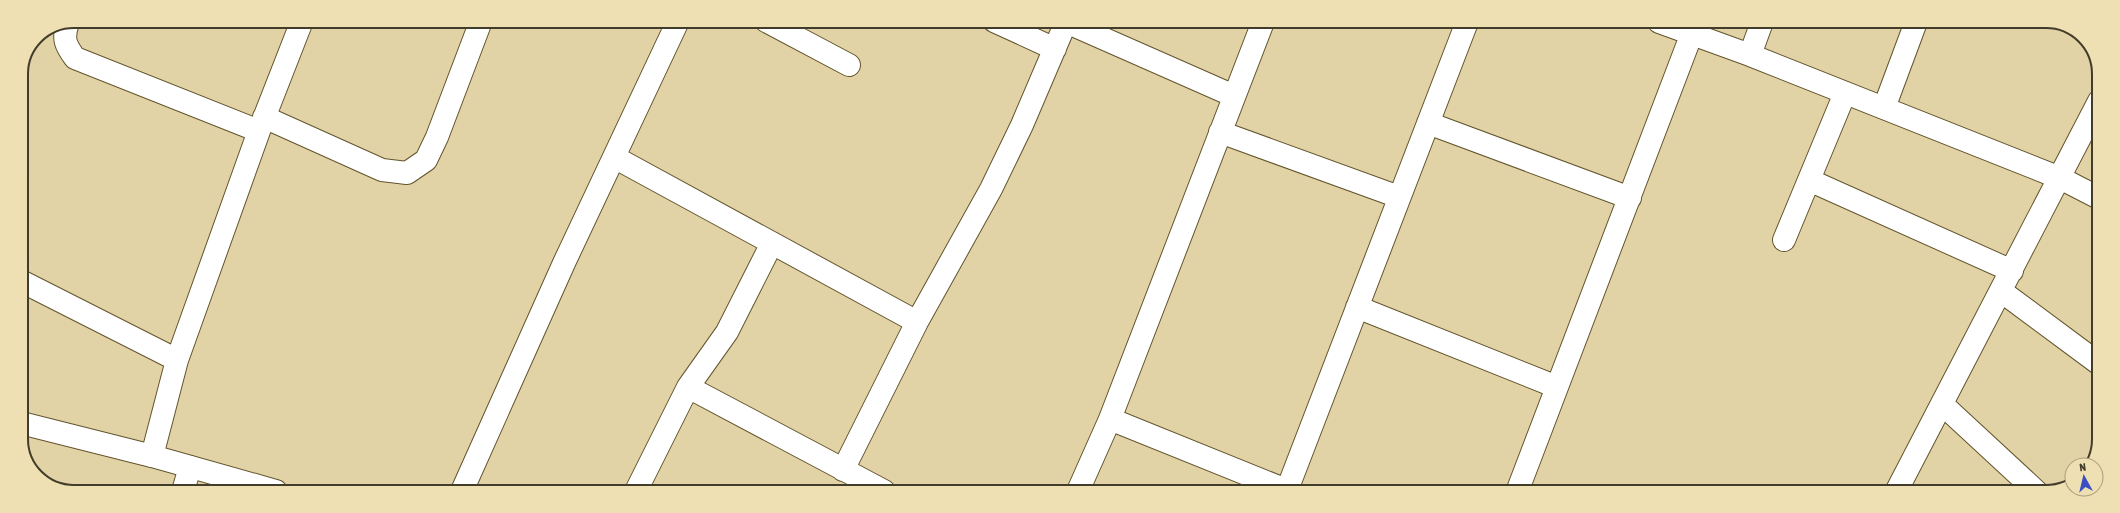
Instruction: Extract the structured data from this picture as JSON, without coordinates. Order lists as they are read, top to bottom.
{
  "north": "top"
}
